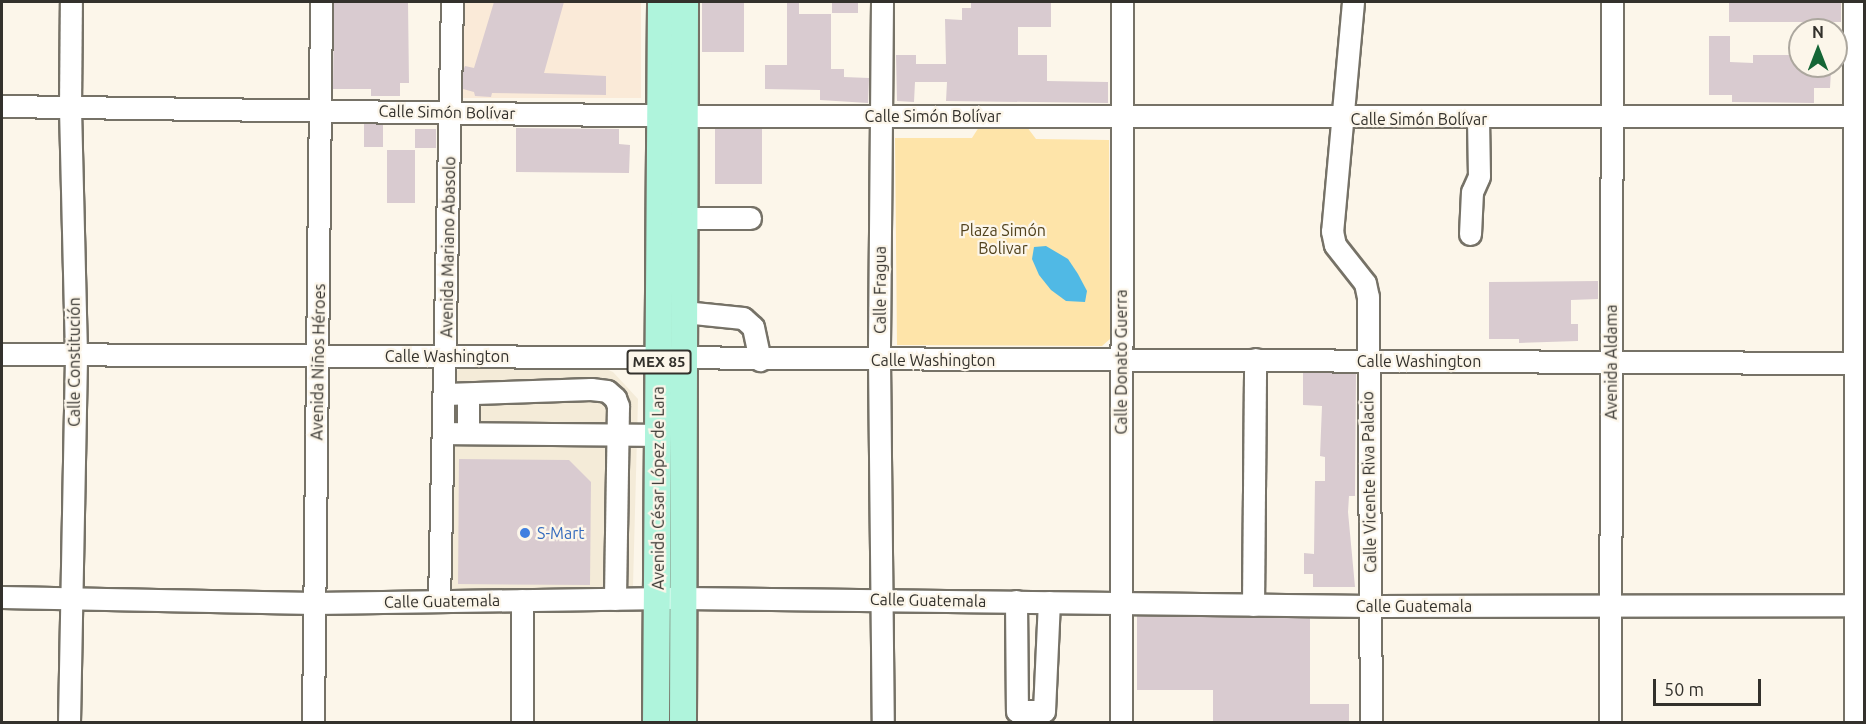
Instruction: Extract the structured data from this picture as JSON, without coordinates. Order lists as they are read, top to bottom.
{
  "streets": {
    "main road": ["MEX 85", "Avenida César López de Lara"],
    "street": [
      "Calle Simón Bolívar",
      "Avenida Mariano Abasolo",
      "Calle Fragua",
      "Calle Washington",
      "Calle Constitución",
      "Avenida Niños Héroes",
      "Calle Donato Guerra",
      "Avenida Aldama",
      "Calle Vicente Riva Palacio",
      "Calle Guatemala"
    ]
  },
  "crossings": [
    ["Calle Simón Bolívar", "Avenida Mariano Abasolo"],
    ["Calle Simón Bolívar", "Calle Fragua"],
    ["Calle Simón Bolívar", "Calle Constitución"],
    ["Calle Simón Bolívar", "Avenida Niños Héroes"],
    ["Calle Simón Bolívar", "Calle Donato Guerra"],
    ["Calle Simón Bolívar", "Avenida Aldama"],
    ["Calle Simón Bolívar", "Calle Vicente Riva Palacio"],
    ["Calle Simón Bolívar", "Avenida César López de Lara"],
    ["Avenida Mariano Abasolo", "Calle Washington"],
    ["Avenida Mariano Abasolo", "Calle Guatemala"],
    ["Calle Fragua", "Calle Washington"],
    ["Calle Fragua", "Calle Guatemala"],
    ["Calle Washington", "Calle Constitución"],
    ["Calle Washington", "Avenida Niños Héroes"],
    ["Calle Washington", "Calle Donato Guerra"],
    ["Calle Washington", "Avenida Aldama"],
    ["Calle Washington", "Calle Vicente Riva Palacio"],
    ["Calle Washington", "Avenida César López de Lara"],
    ["Calle Constitución", "Calle Guatemala"],
    ["Avenida Niños Héroes", "Calle Guatemala"],
    ["Calle Donato Guerra", "Calle Guatemala"],
    ["Avenida Aldama", "Calle Guatemala"],
    ["Calle Vicente Riva Palacio", "Calle Guatemala"],
    ["Avenida César López de Lara", "Calle Guatemala"]
  ],
  "parks": ["Plaza Simón Bolivar"],
  "places": ["S-Mart"],
  "scale_bar": "50 m",
  "north": "top"
}
